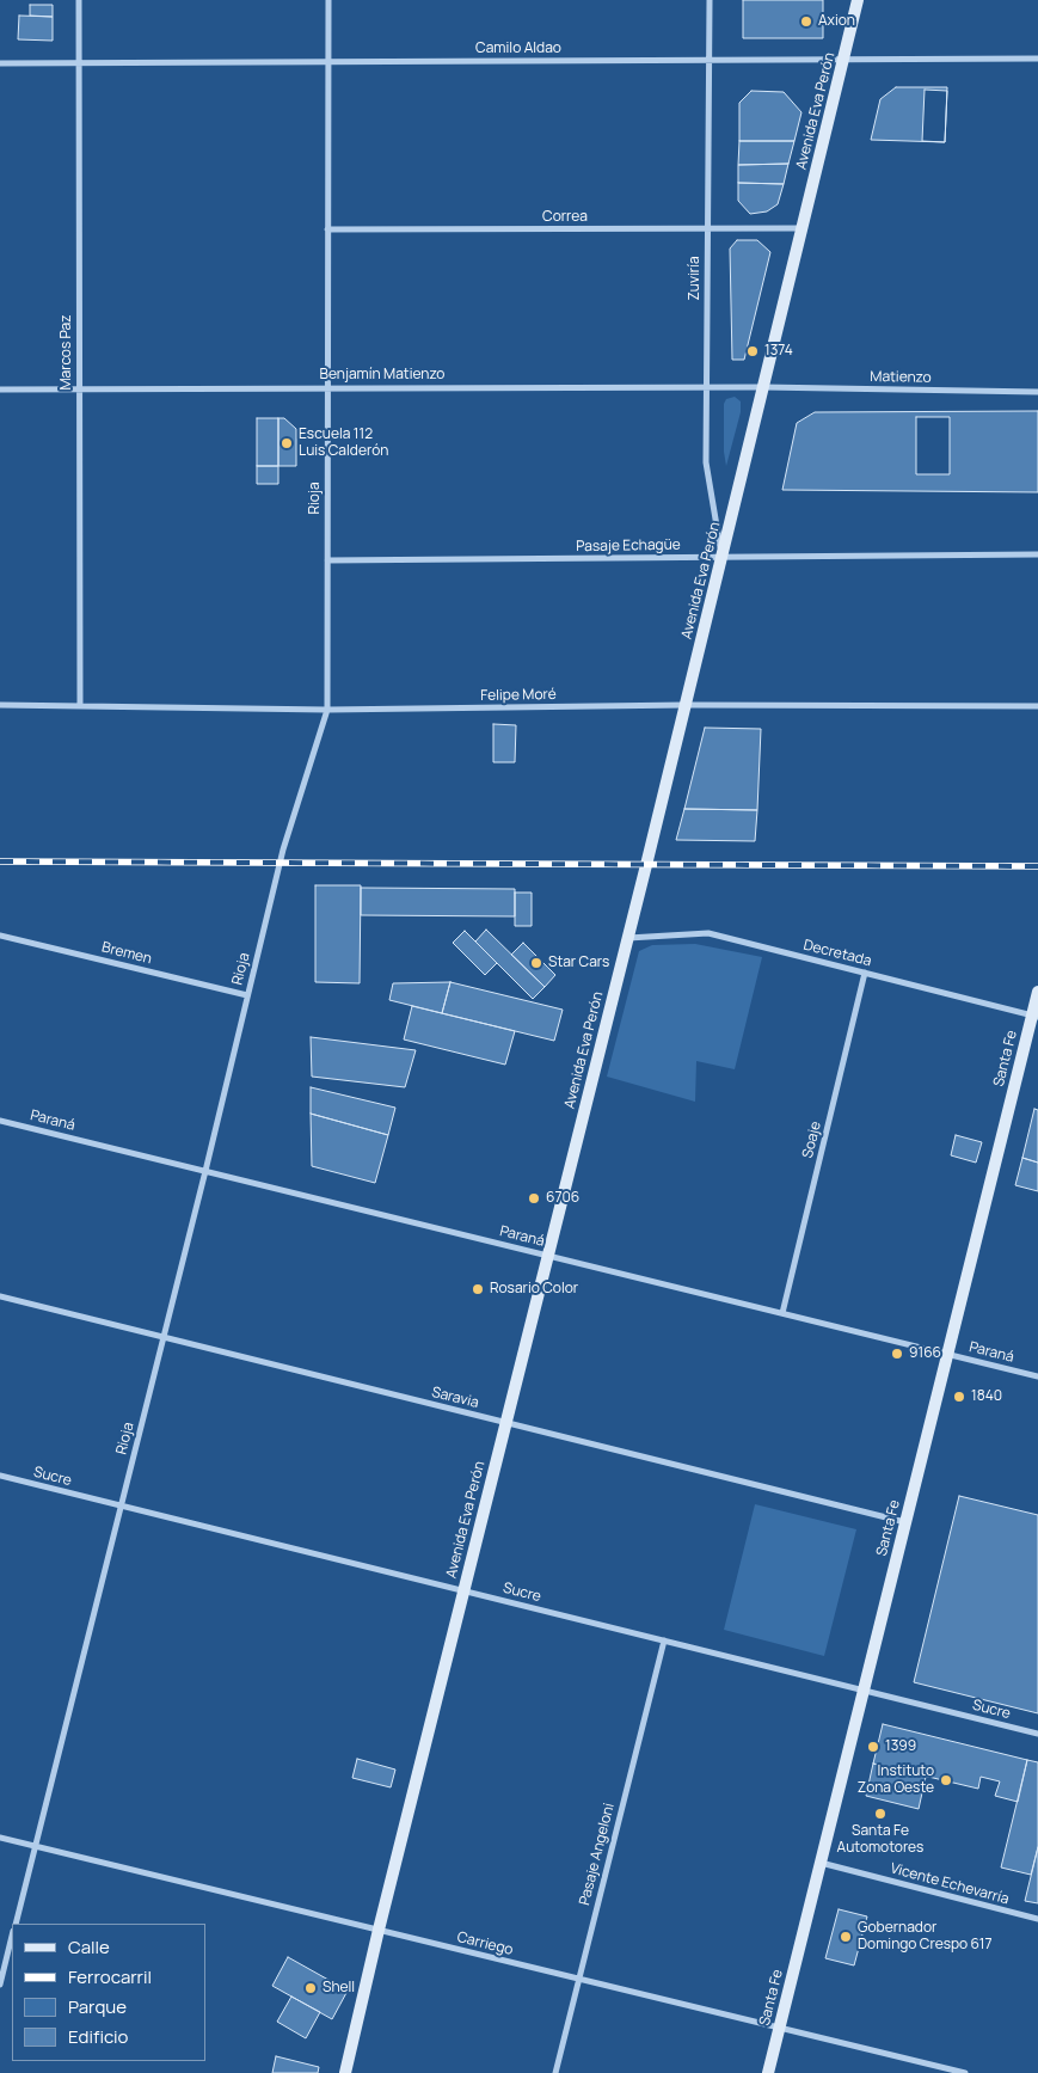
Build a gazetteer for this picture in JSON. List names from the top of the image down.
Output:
{
  "streets": {
    "main road": ["Avenida Eva Perón", "Santa Fe"],
    "street": [
      "Camilo Aldao",
      "Correa",
      "Zuviría",
      "Marcos Paz",
      "Benjamín Matienzo",
      "Matienzo",
      "Rioja",
      "Pasaje Echagüe",
      "Felipe Moré",
      "Bremen",
      "Decretada",
      "Paraná",
      "Soaje",
      "Saravia",
      "Sucre",
      "Pasaje Angeloni",
      "Vicente Echevarría",
      "Carriego"
    ]
  },
  "crossings": [
    ["Camilo Aldao", "Avenida Eva Perón"],
    ["Camilo Aldao", "Zuviría"],
    ["Camilo Aldao", "Marcos Paz"],
    ["Camilo Aldao", "Rioja"],
    ["Avenida Eva Perón", "Correa"],
    ["Avenida Eva Perón", "Zuviría"],
    ["Avenida Eva Perón", "Benjamín Matienzo"],
    ["Avenida Eva Perón", "Matienzo"],
    ["Avenida Eva Perón", "Pasaje Echagüe"],
    ["Avenida Eva Perón", "Felipe Moré"],
    ["Avenida Eva Perón", "Decretada"],
    ["Avenida Eva Perón", "Paraná"],
    ["Avenida Eva Perón", "Saravia"],
    ["Avenida Eva Perón", "Sucre"],
    ["Avenida Eva Perón", "Carriego"],
    ["Correa", "Zuviría"],
    ["Correa", "Rioja"],
    ["Zuviría", "Benjamín Matienzo"],
    ["Zuviría", "Pasaje Echagüe"],
    ["Marcos Paz", "Benjamín Matienzo"],
    ["Marcos Paz", "Felipe Moré"],
    ["Benjamín Matienzo", "Matienzo"],
    ["Benjamín Matienzo", "Rioja"],
    ["Rioja", "Pasaje Echagüe"],
    ["Rioja", "Felipe Moré"],
    ["Rioja", "Bremen"],
    ["Rioja", "Paraná"],
    ["Rioja", "Saravia"],
    ["Rioja", "Sucre"],
    ["Rioja", "Carriego"],
    ["Decretada", "Santa Fe"],
    ["Decretada", "Soaje"],
    ["Santa Fe", "Paraná"],
    ["Santa Fe", "Saravia"],
    ["Santa Fe", "Sucre"],
    ["Santa Fe", "Vicente Echevarría"],
    ["Santa Fe", "Carriego"],
    ["Paraná", "Soaje"],
    ["Sucre", "Pasaje Angeloni"],
    ["Pasaje Angeloni", "Carriego"]
  ],
  "places": [
    "Axion",
    "1374",
    "Escuela 112 Luis Calderón",
    "Star Cars",
    "6706",
    "Rosario Color",
    "9166",
    "1840",
    "1399",
    "Instituto Zona Oeste",
    "Santa Fe Automotores",
    "Gobernador Domingo Crespo 617",
    "Shell"
  ],
  "legend": [
    "Calle",
    "Ferrocarril",
    "Parque",
    "Edificio"
  ]
}
